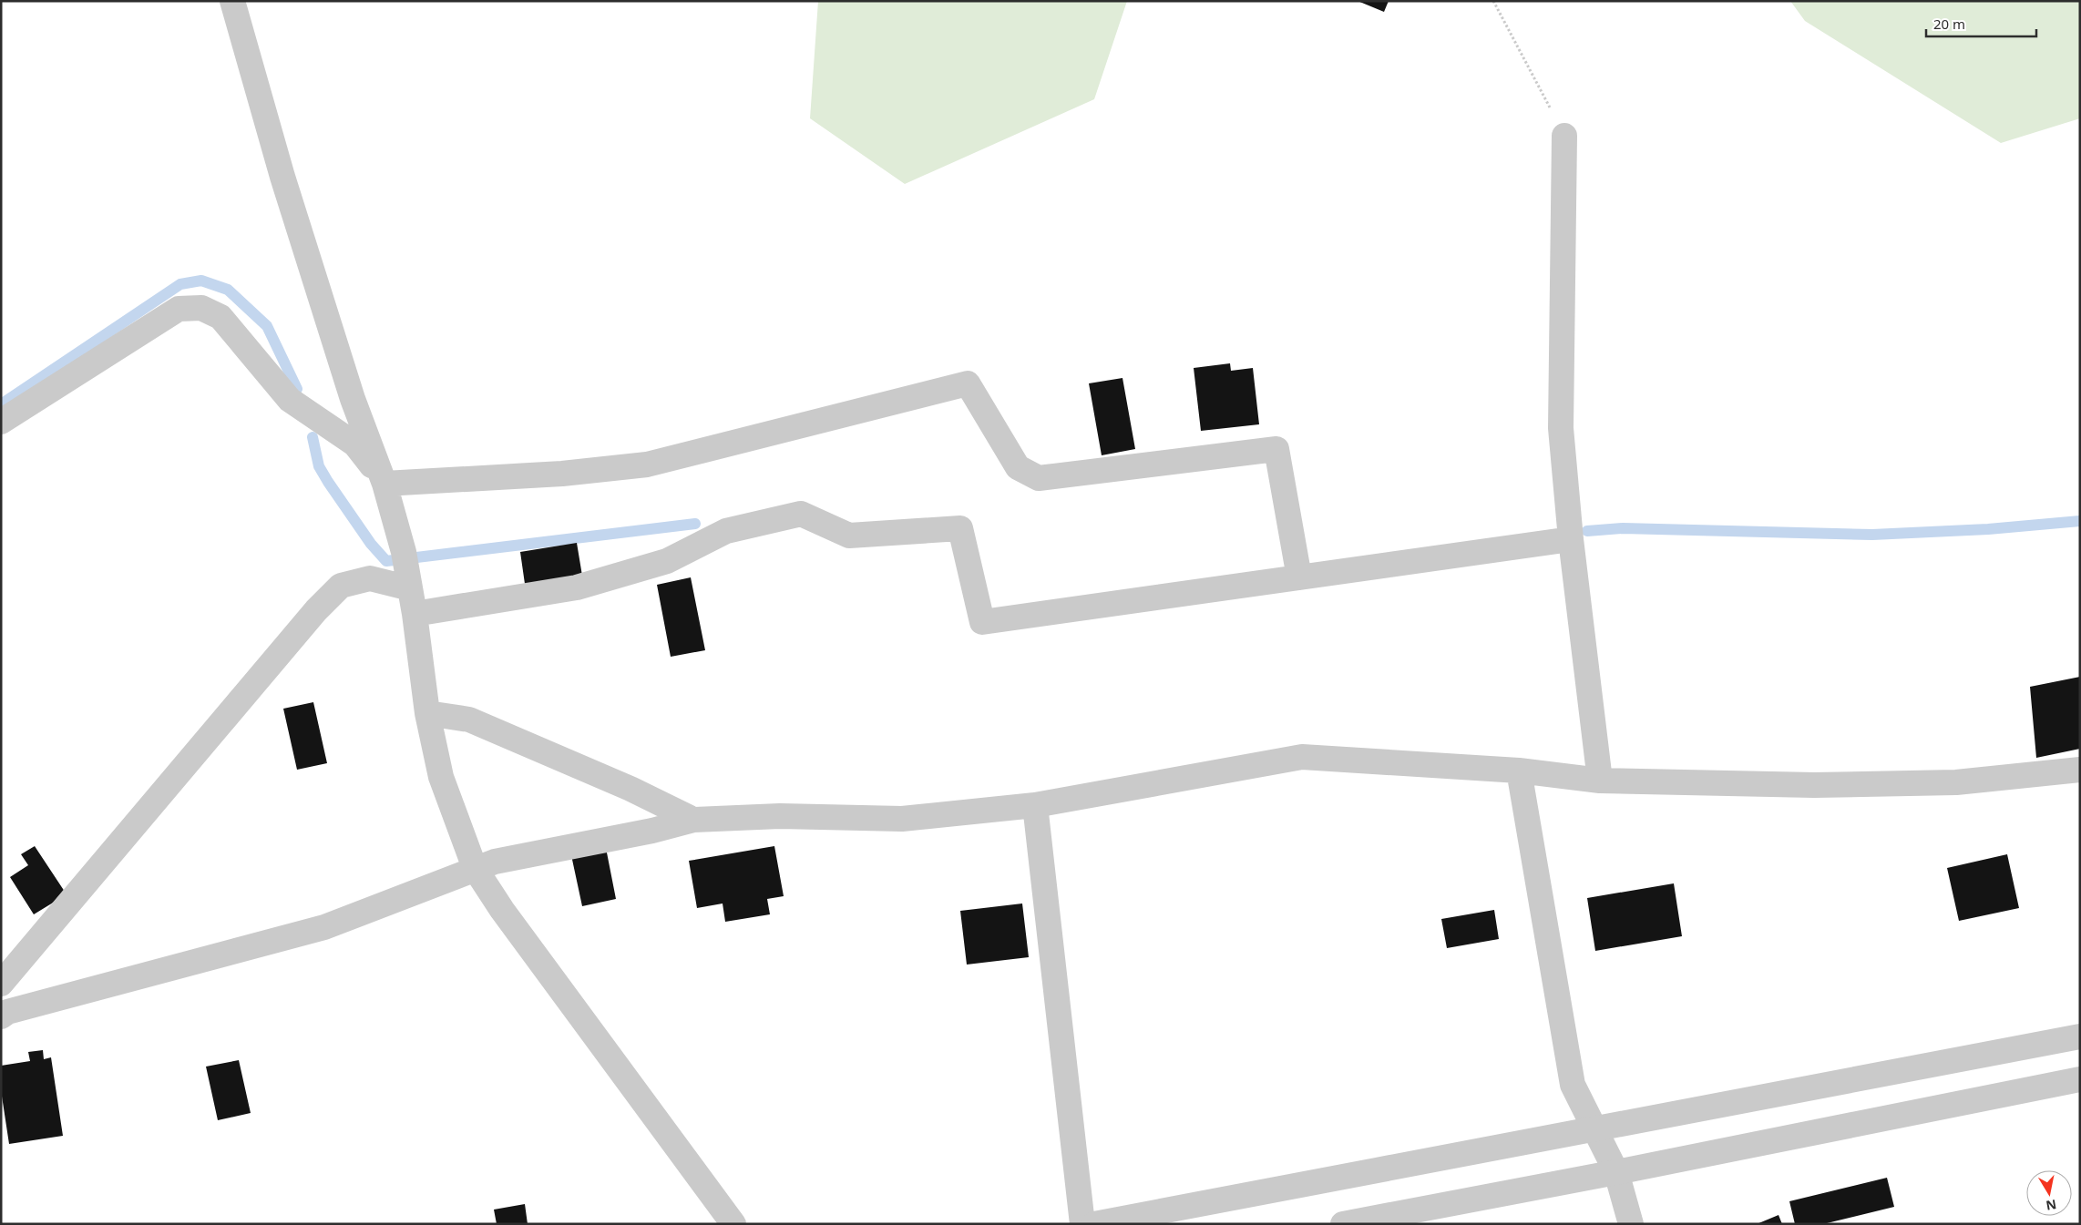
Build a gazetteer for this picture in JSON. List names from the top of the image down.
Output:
{
  "scale_bar": "20 m",
  "north": "bottom"
}
